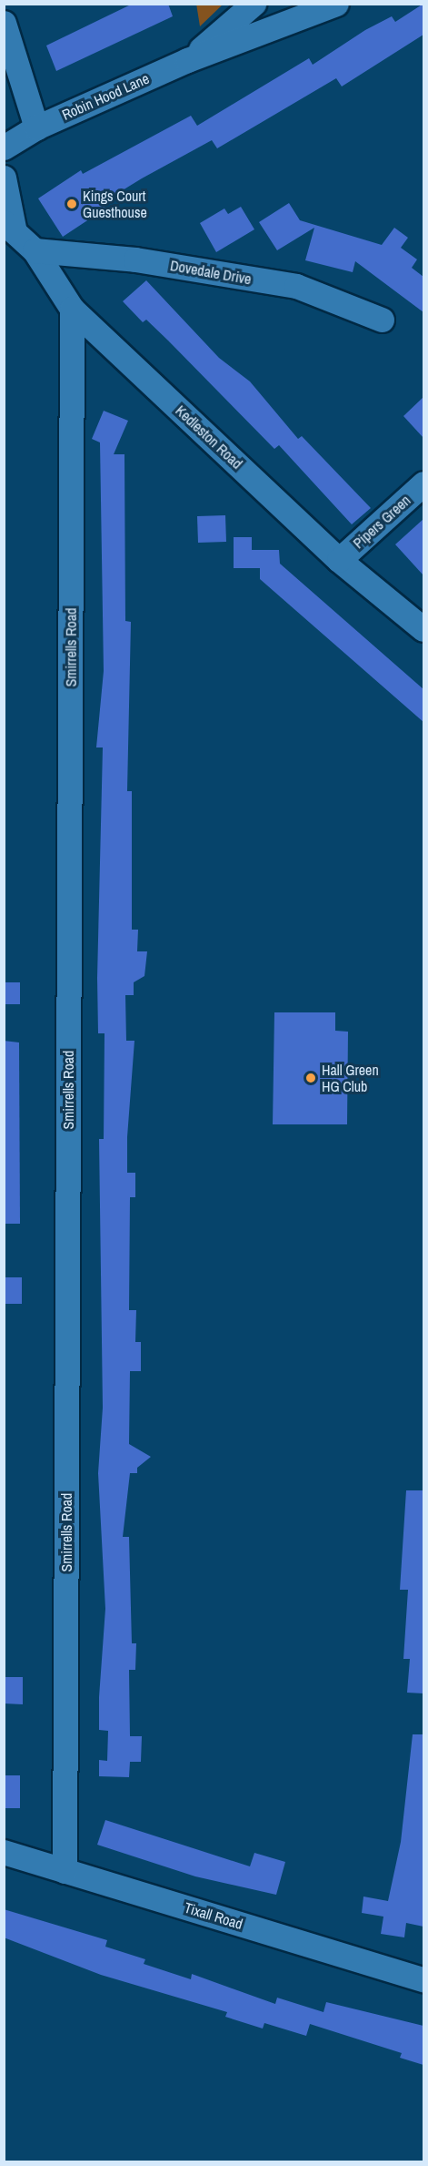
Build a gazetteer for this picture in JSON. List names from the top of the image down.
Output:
{
  "streets": {
    "street": [
      "Robin Hood Lane",
      "Dovedale Drive",
      "Kedleston Road",
      "Pipers Green",
      "Smirrells Road",
      "Tixall Road"
    ]
  },
  "crossings": [
    ["Dovedale Drive", "Kedleston Road"],
    ["Kedleston Road", "Pipers Green"],
    ["Kedleston Road", "Smirrells Road"],
    ["Smirrells Road", "Tixall Road"]
  ],
  "places": ["Kings Court Guesthouse", "Hall Green HG Club"]
}
